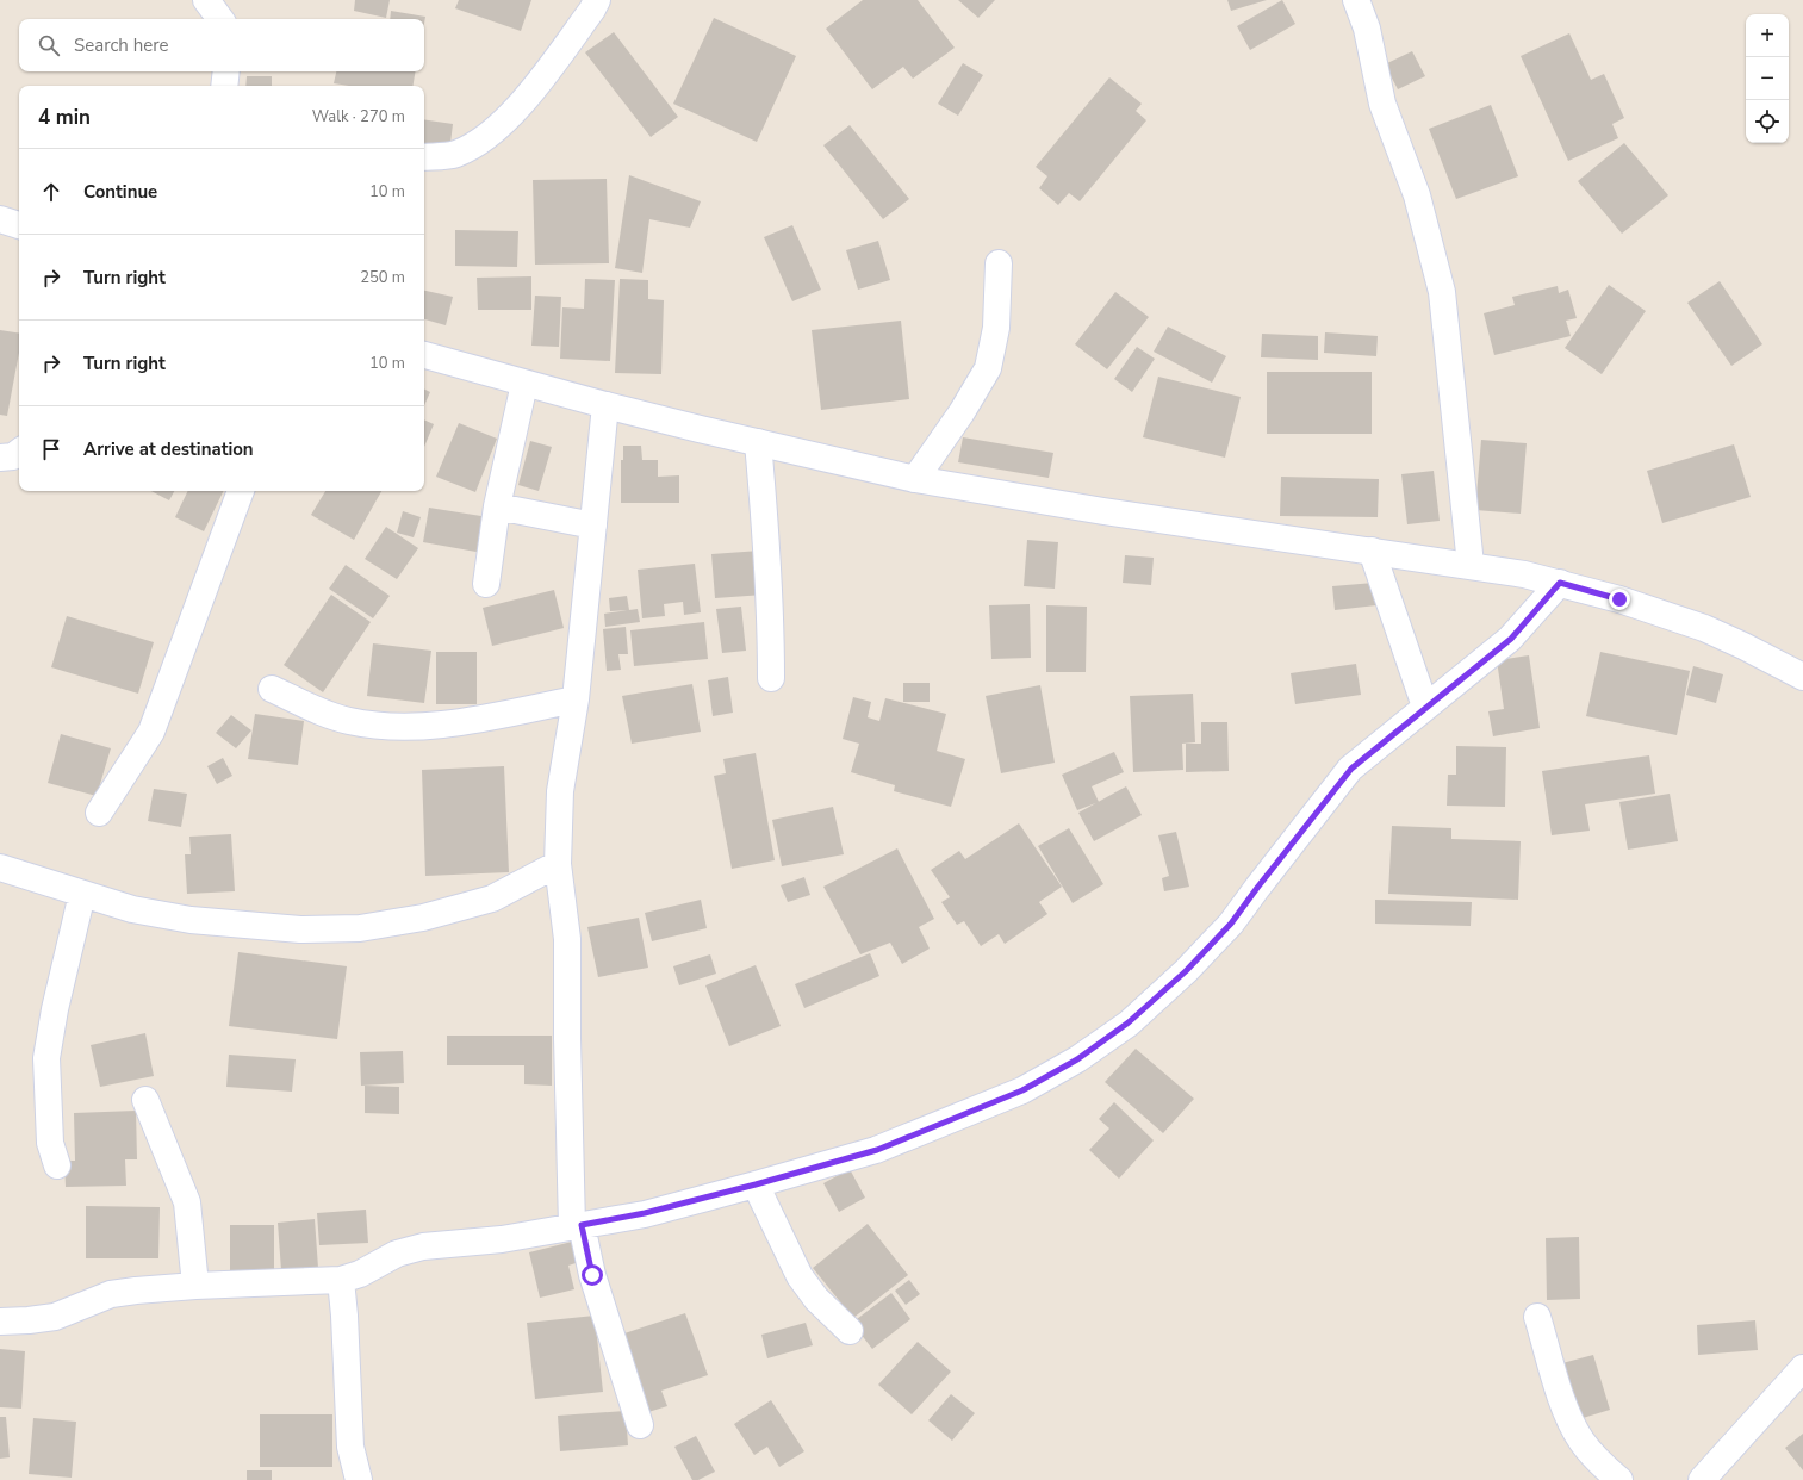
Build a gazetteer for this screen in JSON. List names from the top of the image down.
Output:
{
  "page": {
    "map_buttons": ["+", "−"],
    "search": "Search here",
    "heading": ["4 min", "Walk · 270 m"],
    "list": [
      ["Continue", "10 m"],
      ["Turn right", "250 m"],
      ["Turn right", "10 m"],
      "Arrive at destination"
    ]
  }
}
